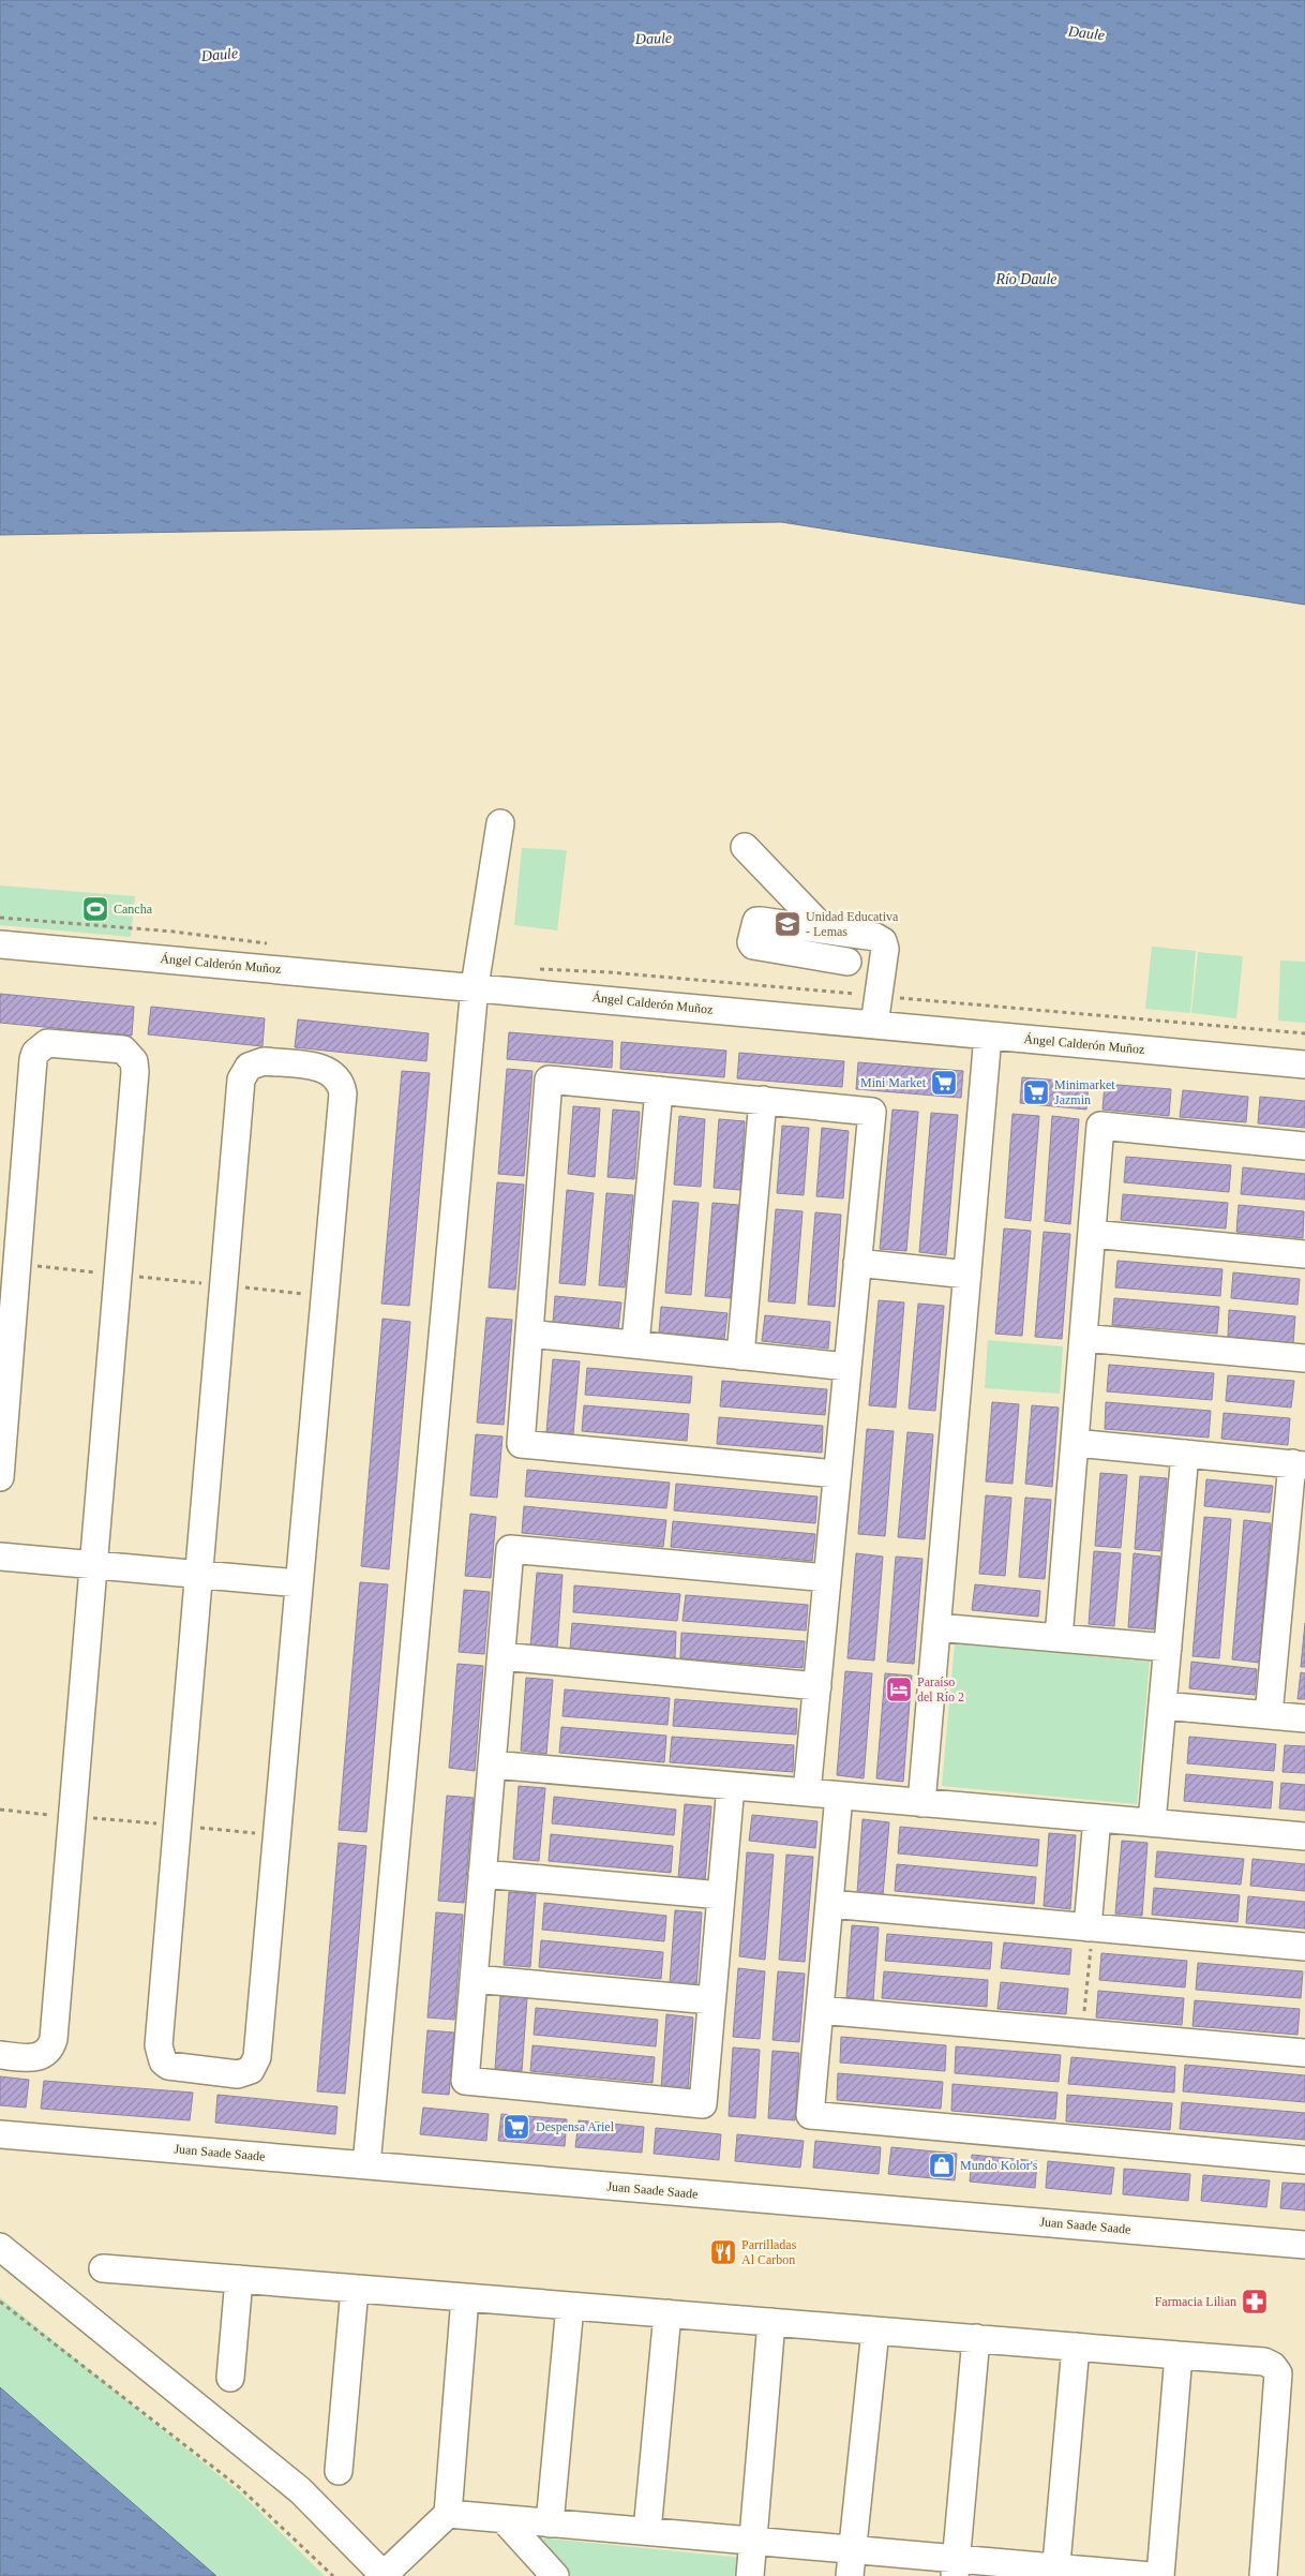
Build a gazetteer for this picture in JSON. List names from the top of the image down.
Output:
{
  "streets": {
    "street": ["Ángel Calderón Muñoz", "Juan Saade Saade"]
  },
  "water": ["Daule", "Río Daule"],
  "places": {
    "sports": ["Cancha"],
    "school or university": ["Unidad Educativa - Lemas"],
    "supermarket": ["Mini Market", "Minimarket Jazmin", "Despensa Ariel"],
    "hotel": ["Paraíso del Río 2"],
    "shop": ["Mundo Kolor's"],
    "restaurant": ["Parrilladas Al Carbon"],
    "pharmacy": ["Farmacia Lilian"]
  }
}
